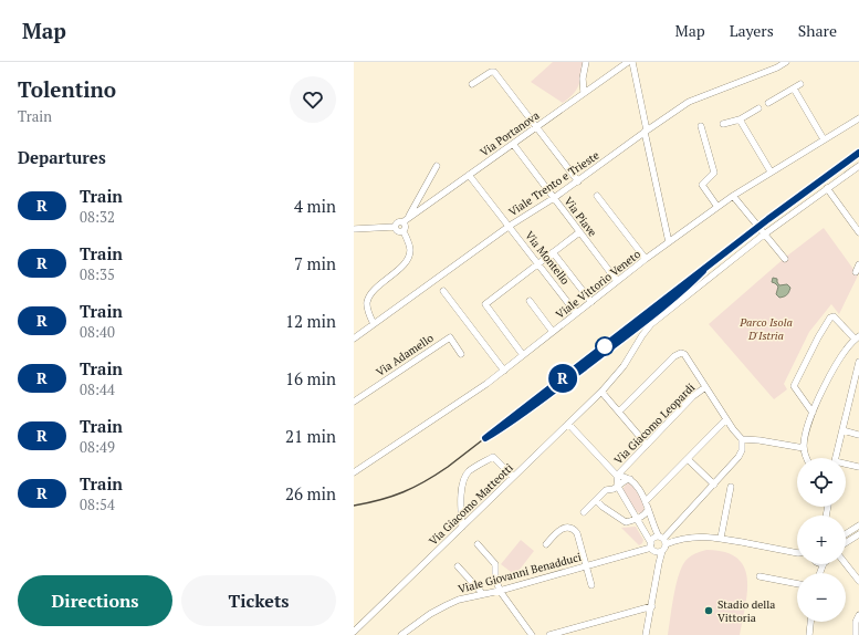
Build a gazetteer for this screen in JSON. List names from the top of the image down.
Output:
{
  "streets": {
    "street": [
      "Via Portanova",
      "Viale Trento e Trieste",
      "Via Piave",
      "Via Montello",
      "Viale Vittorio Veneto",
      "Via Adamello",
      "Via Giacomo Leopardi",
      "Via Giacomo Matteotti",
      "Viale Giovanni Benadduci"
    ]
  },
  "crossings": [
    ["Via Portanova", "Via Piave"],
    ["Via Portanova", "Via Montello"],
    ["Viale Trento e Trieste", "Via Piave"],
    ["Viale Trento e Trieste", "Via Montello"],
    ["Via Piave", "Viale Vittorio Veneto"],
    ["Via Montello", "Viale Vittorio Veneto"]
  ],
  "parks": ["Parco Isola D'Istria"],
  "places": ["Stadio della Vittoria"],
  "page": {
    "header": "Map",
    "nav": ["Map", "Layers", "Share"],
    "heading": [
      ["Tolentino", "Train"],
      "Departures"
    ],
    "on_map": "R",
    "list": [
      {
        "mark": "R",
        "name": "Train",
        "note": "08:32",
        "value": "4 min"
      },
      {
        "mark": "R",
        "name": "Train",
        "note": "08:35",
        "value": "7 min"
      },
      {
        "mark": "R",
        "name": "Train",
        "note": "08:40",
        "value": "12 min"
      },
      {
        "mark": "R",
        "name": "Train",
        "note": "08:44",
        "value": "16 min"
      },
      {
        "mark": "R",
        "name": "Train",
        "note": "08:49",
        "value": "21 min"
      },
      {
        "mark": "R",
        "name": "Train",
        "note": "08:54",
        "value": "26 min"
      }
    ],
    "map_buttons": ["+", "−"],
    "buttons": ["Directions", "Tickets"]
  }
}
